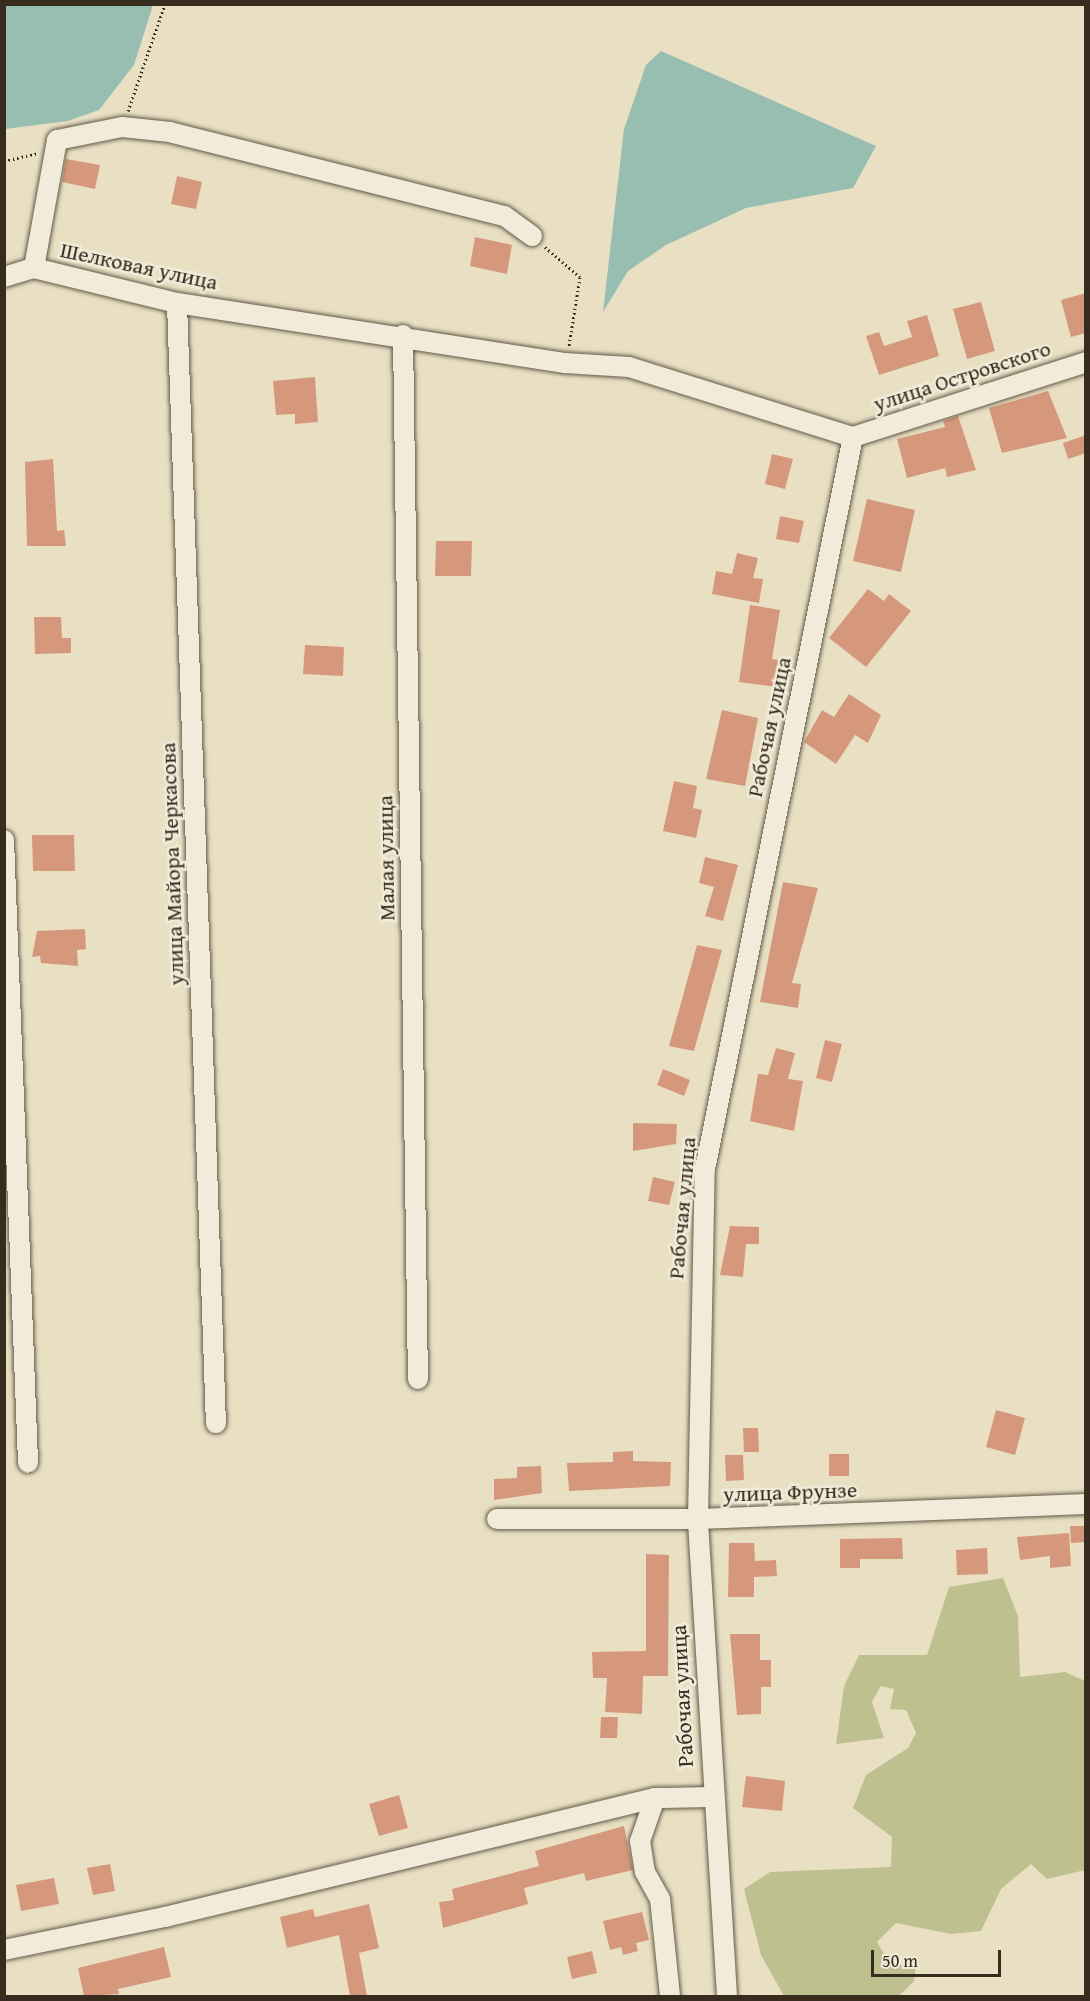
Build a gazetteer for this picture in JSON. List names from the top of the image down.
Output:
{
  "streets": {
    "street": [
      "Шелковая улица",
      "улица Островского",
      "Рабочая улица",
      "Малая улица",
      "улица Майора Черкасова",
      "улица Фрунзе"
    ]
  },
  "crossings": [
    ["Шелковая улица", "улица Островского"],
    ["Шелковая улица", "Рабочая улица"],
    ["Шелковая улица", "Малая улица"],
    ["Шелковая улица", "улица Майора Черкасова"],
    ["улица Островского", "Рабочая улица"],
    ["Рабочая улица", "улица Фрунзе"]
  ],
  "scale_bar": "50 m"
}
